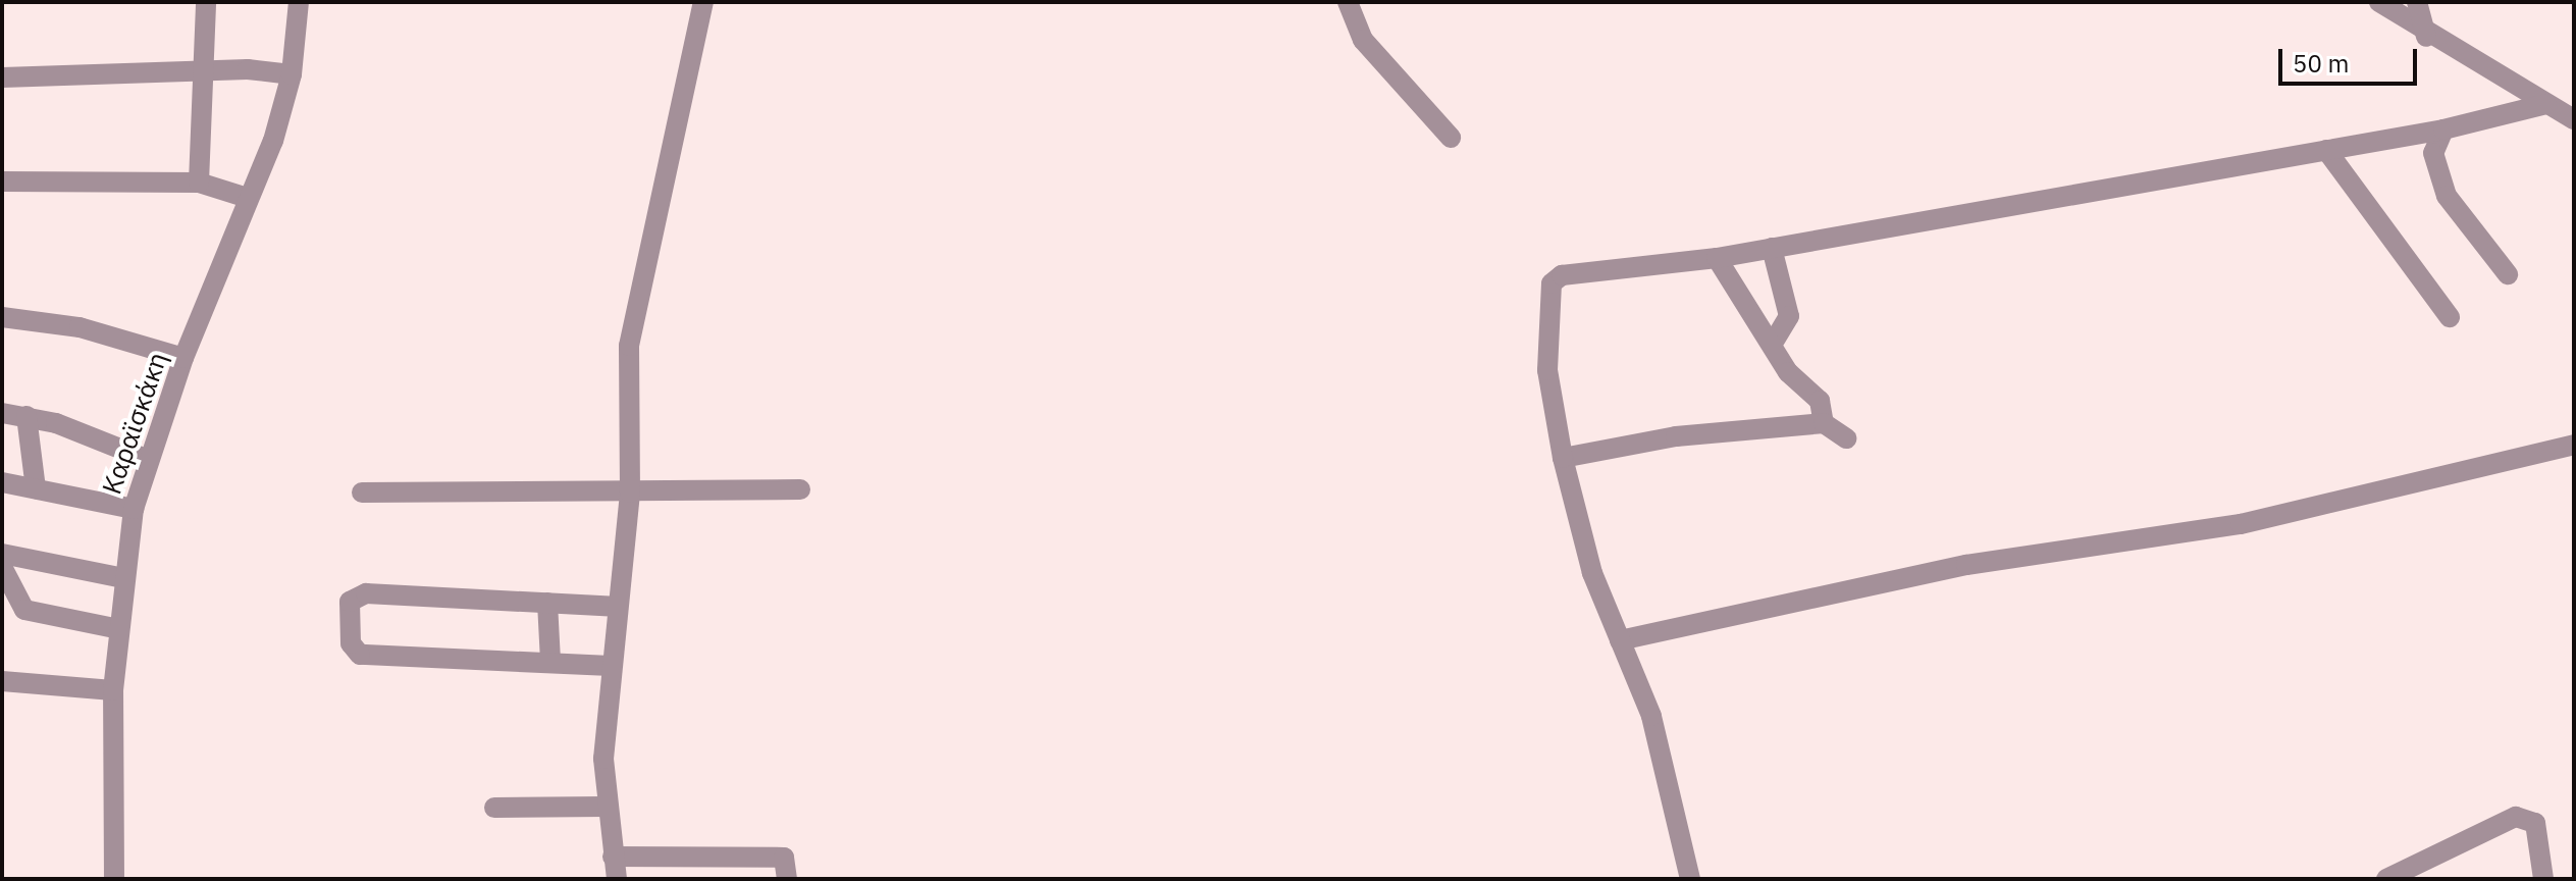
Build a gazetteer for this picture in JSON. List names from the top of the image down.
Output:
{
  "streets": {
    "street": ["Καραϊσκάκη"]
  },
  "scale_bar": "50 m"
}
